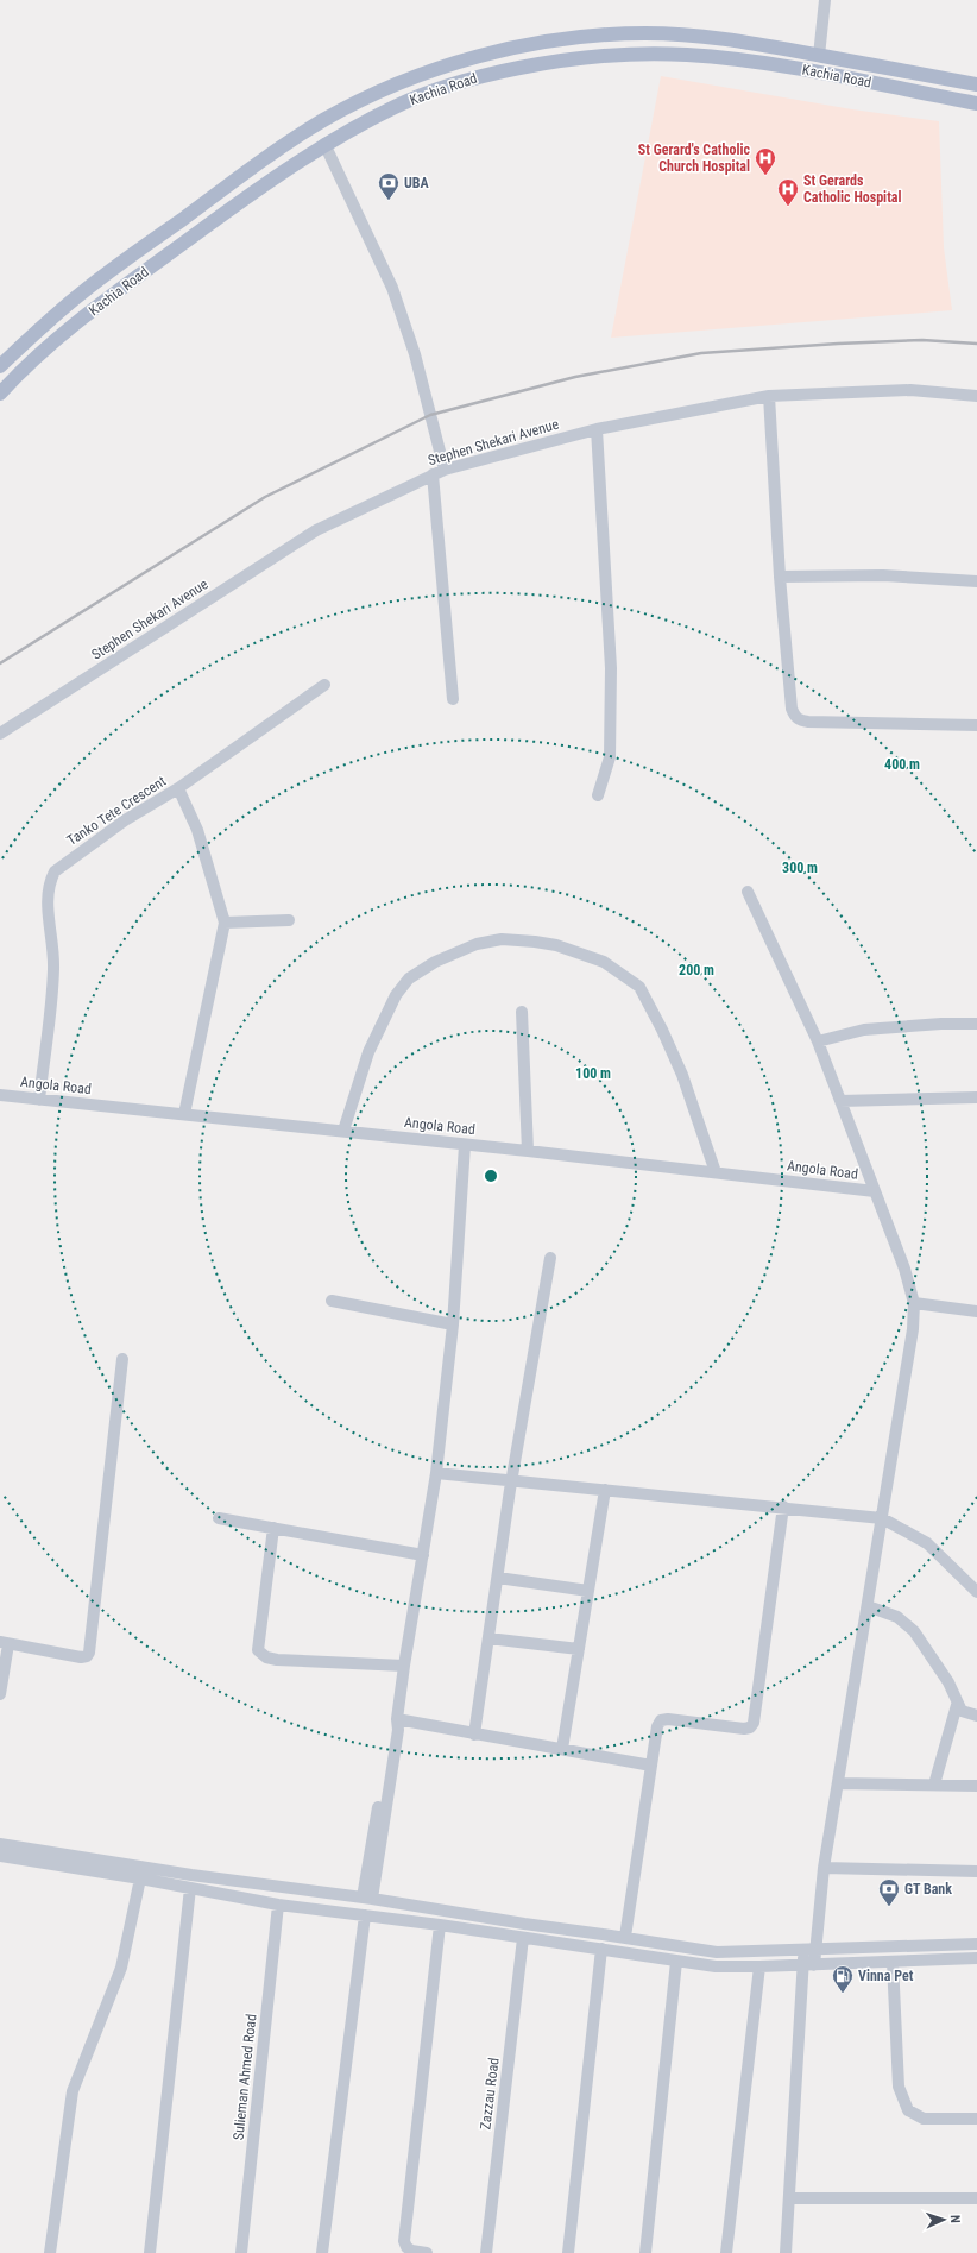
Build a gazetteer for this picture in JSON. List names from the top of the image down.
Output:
{
  "streets": {
    "main road": ["Kachia Road"],
    "street": [
      "Stephen Shekari Avenue",
      "Tanko Tete Crescent",
      "Angola Road",
      "Sulieman Ahmed Road",
      "Zazzau Road"
    ]
  },
  "crossings": [
    ["Tanko Tete Crescent", "Angola Road"]
  ],
  "places": {
    "hospital": ["St Gerard's Catholic Church Hospital", "St Gerards Catholic Hospital"],
    "bank": ["UBA", "GT Bank"],
    "fuel station": ["Vinna Pet"]
  },
  "north": "right",
  "rings": [
    "400 m",
    "300 m",
    "200 m",
    "100 m"
  ]
}
